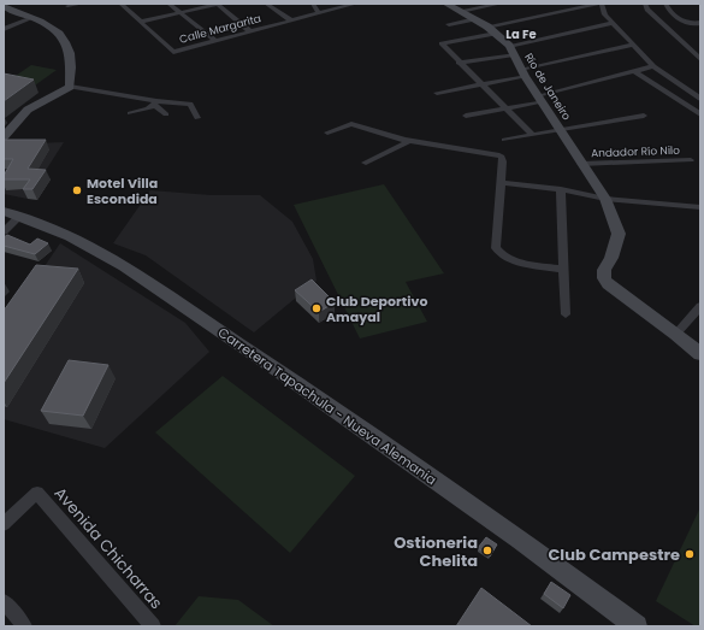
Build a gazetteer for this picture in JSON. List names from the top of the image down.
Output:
{
  "streets": {
    "street": [
      "Calle Margarita",
      "Río de Janeiro",
      "Andador Río Nilo",
      "Carretera Tapachula - Nueva Alemania",
      "Avenida Chicharras"
    ]
  },
  "crossings": [
    ["Río de Janeiro", "Andador Río Nilo"]
  ],
  "districts": ["La Fe"],
  "places": [
    "Motel Villa Escondida",
    "Club Deportivo Amayal",
    "Ostioneria Chelita",
    "Club Campestre"
  ]
}
